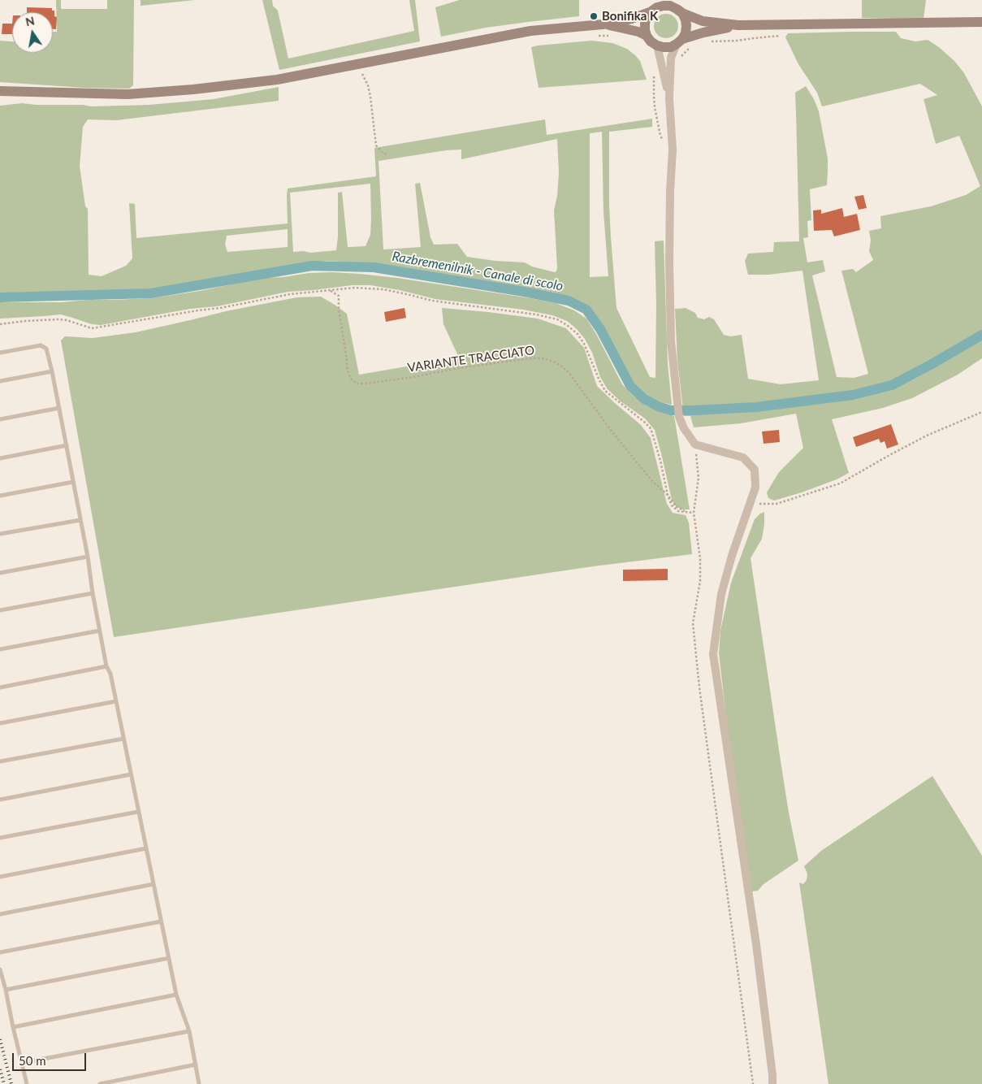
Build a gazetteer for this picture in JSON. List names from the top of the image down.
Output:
{
  "streets": {
    "path": ["VARIANTE TRACCIATO"]
  },
  "water": ["Razbremenilnik - Canale di scolo"],
  "places": ["Bonifika K"],
  "scale_bar": "50 m",
  "north": "top"
}
